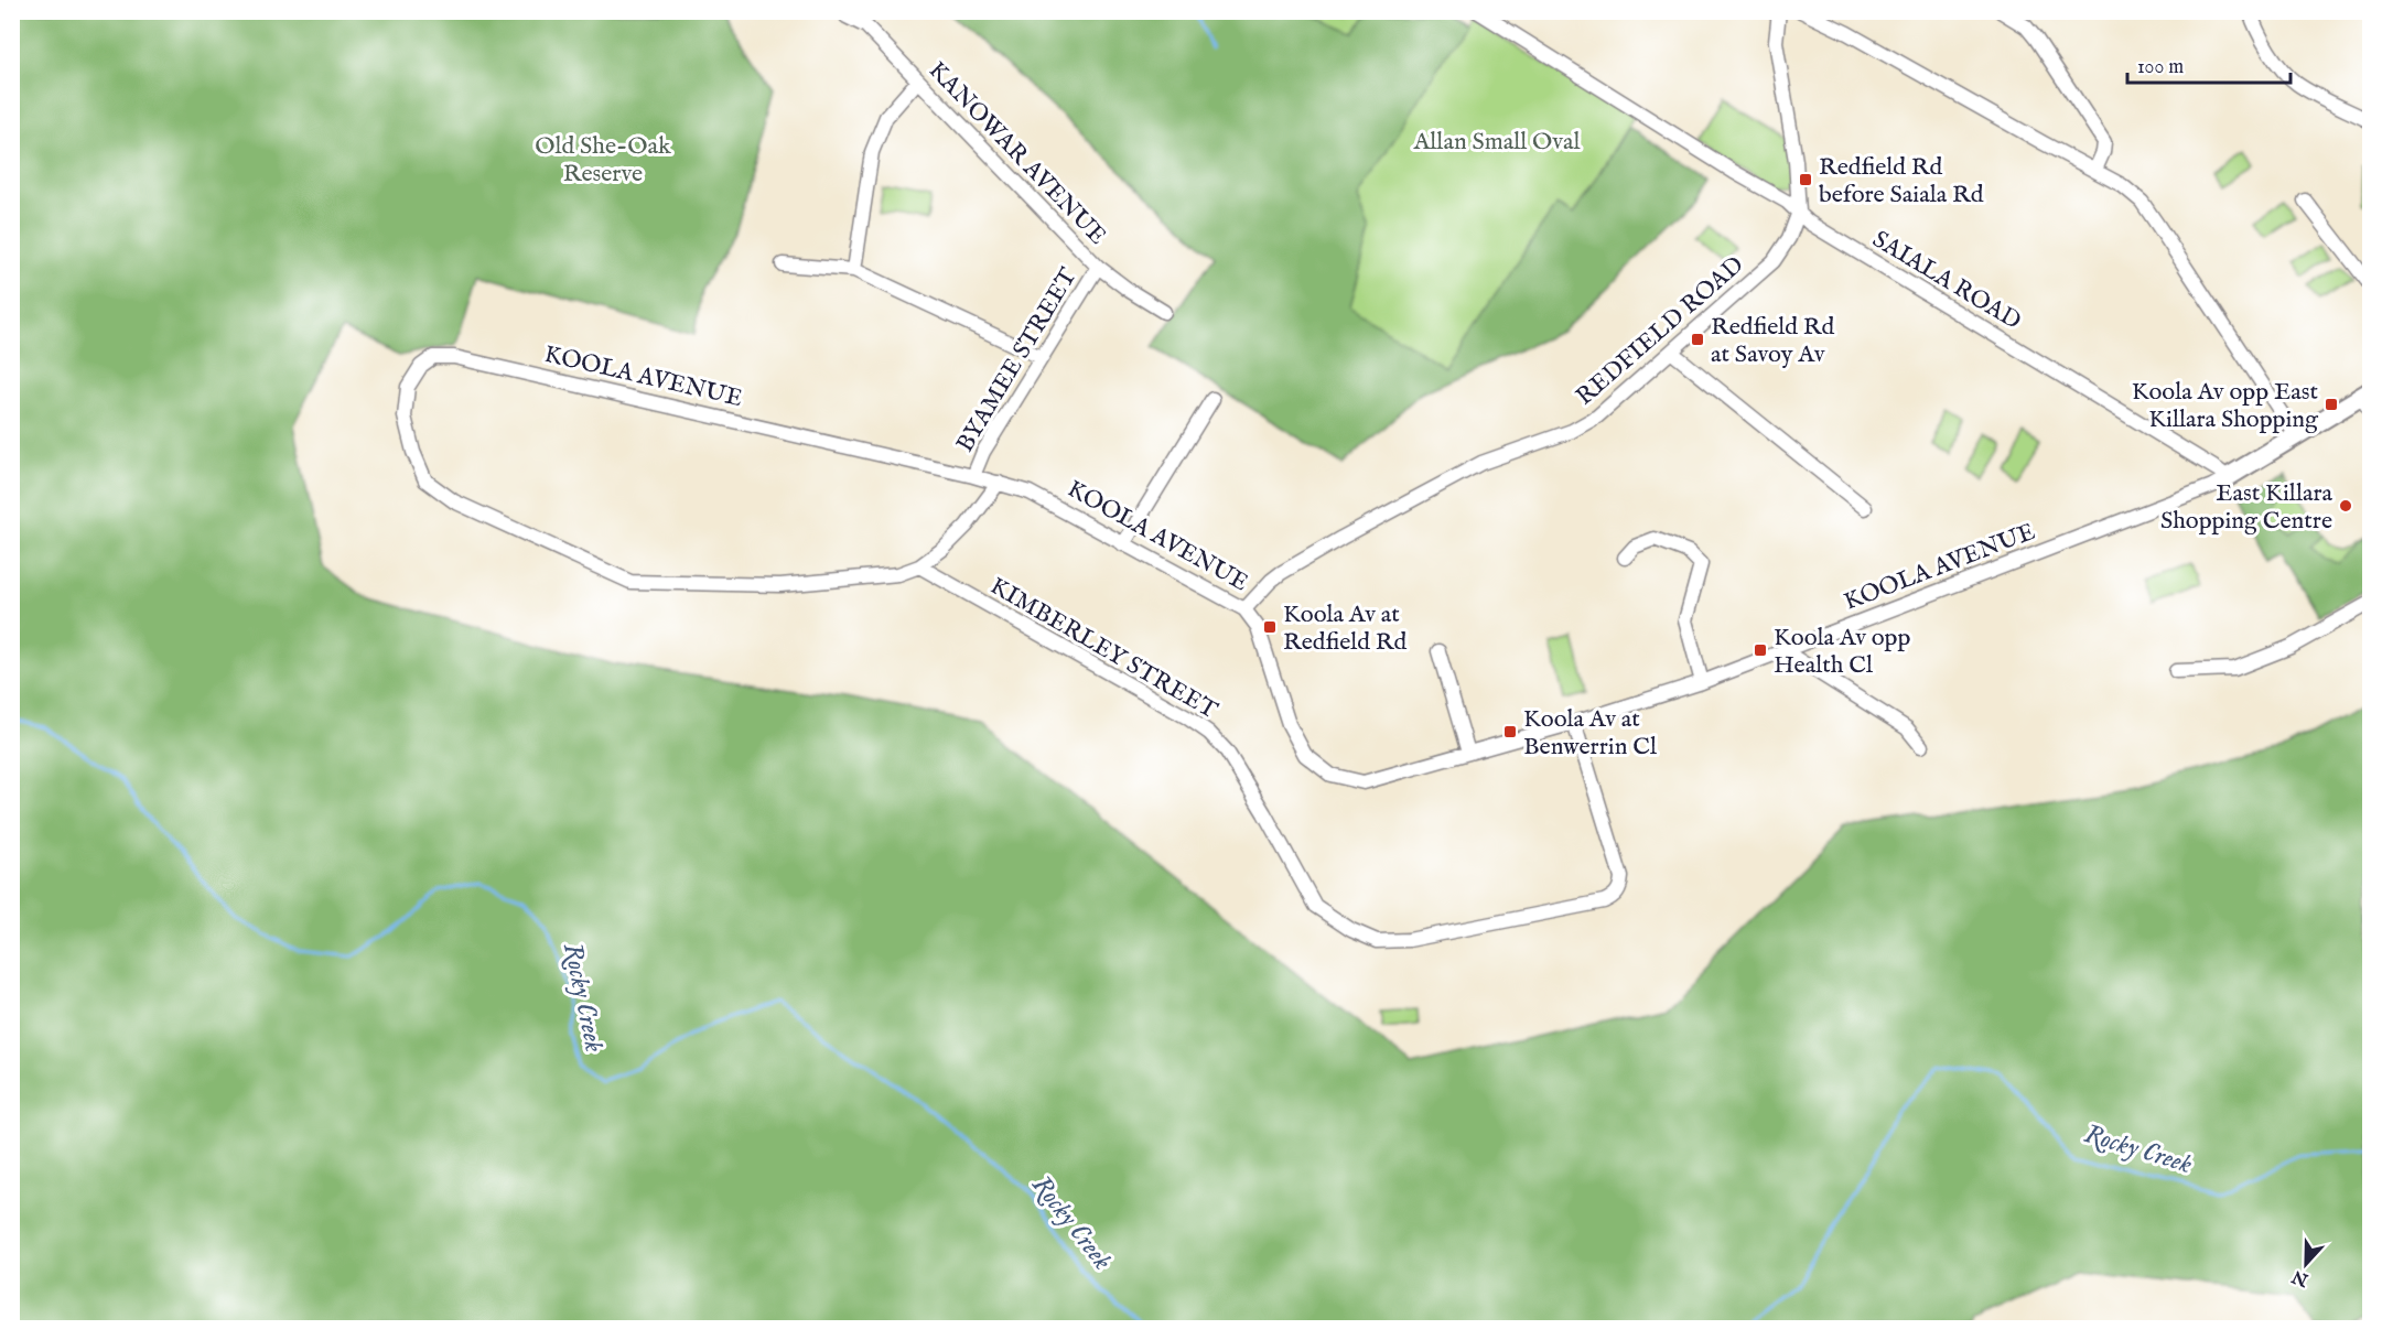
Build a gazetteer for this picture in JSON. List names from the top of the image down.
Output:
{
  "streets": {
    "street": [
      "KANOWAR AVENUE",
      "SAIALA ROAD",
      "REDFIELD ROAD",
      "BYAMEE STREET",
      "KOOLA AVENUE",
      "KIMBERLEY STREET"
    ]
  },
  "crossings": [
    ["KANOWAR AVENUE", "BYAMEE STREET"],
    ["SAIALA ROAD", "REDFIELD ROAD"],
    ["SAIALA ROAD", "KOOLA AVENUE"],
    ["REDFIELD ROAD", "KOOLA AVENUE"],
    ["BYAMEE STREET", "KOOLA AVENUE"],
    ["KOOLA AVENUE", "KIMBERLEY STREET"]
  ],
  "water": ["Rocky Creek"],
  "parks": ["Allan Small Oval", "Old She-Oak Reserve"],
  "places": {
    "transit": [
      "Redfield Rd before Saiala Rd",
      "Redfield Rd at Savoy Av",
      "Koola Av opp East Killara Shopping",
      "Koola Av at Redfield Rd",
      "Koola Av opp Health Cl",
      "Koola Av at Benwerrin Cl"
    ],
    "other": ["East Killara Shopping Centre"]
  },
  "scale_bar": "100 m",
  "north": "bottom"
}
